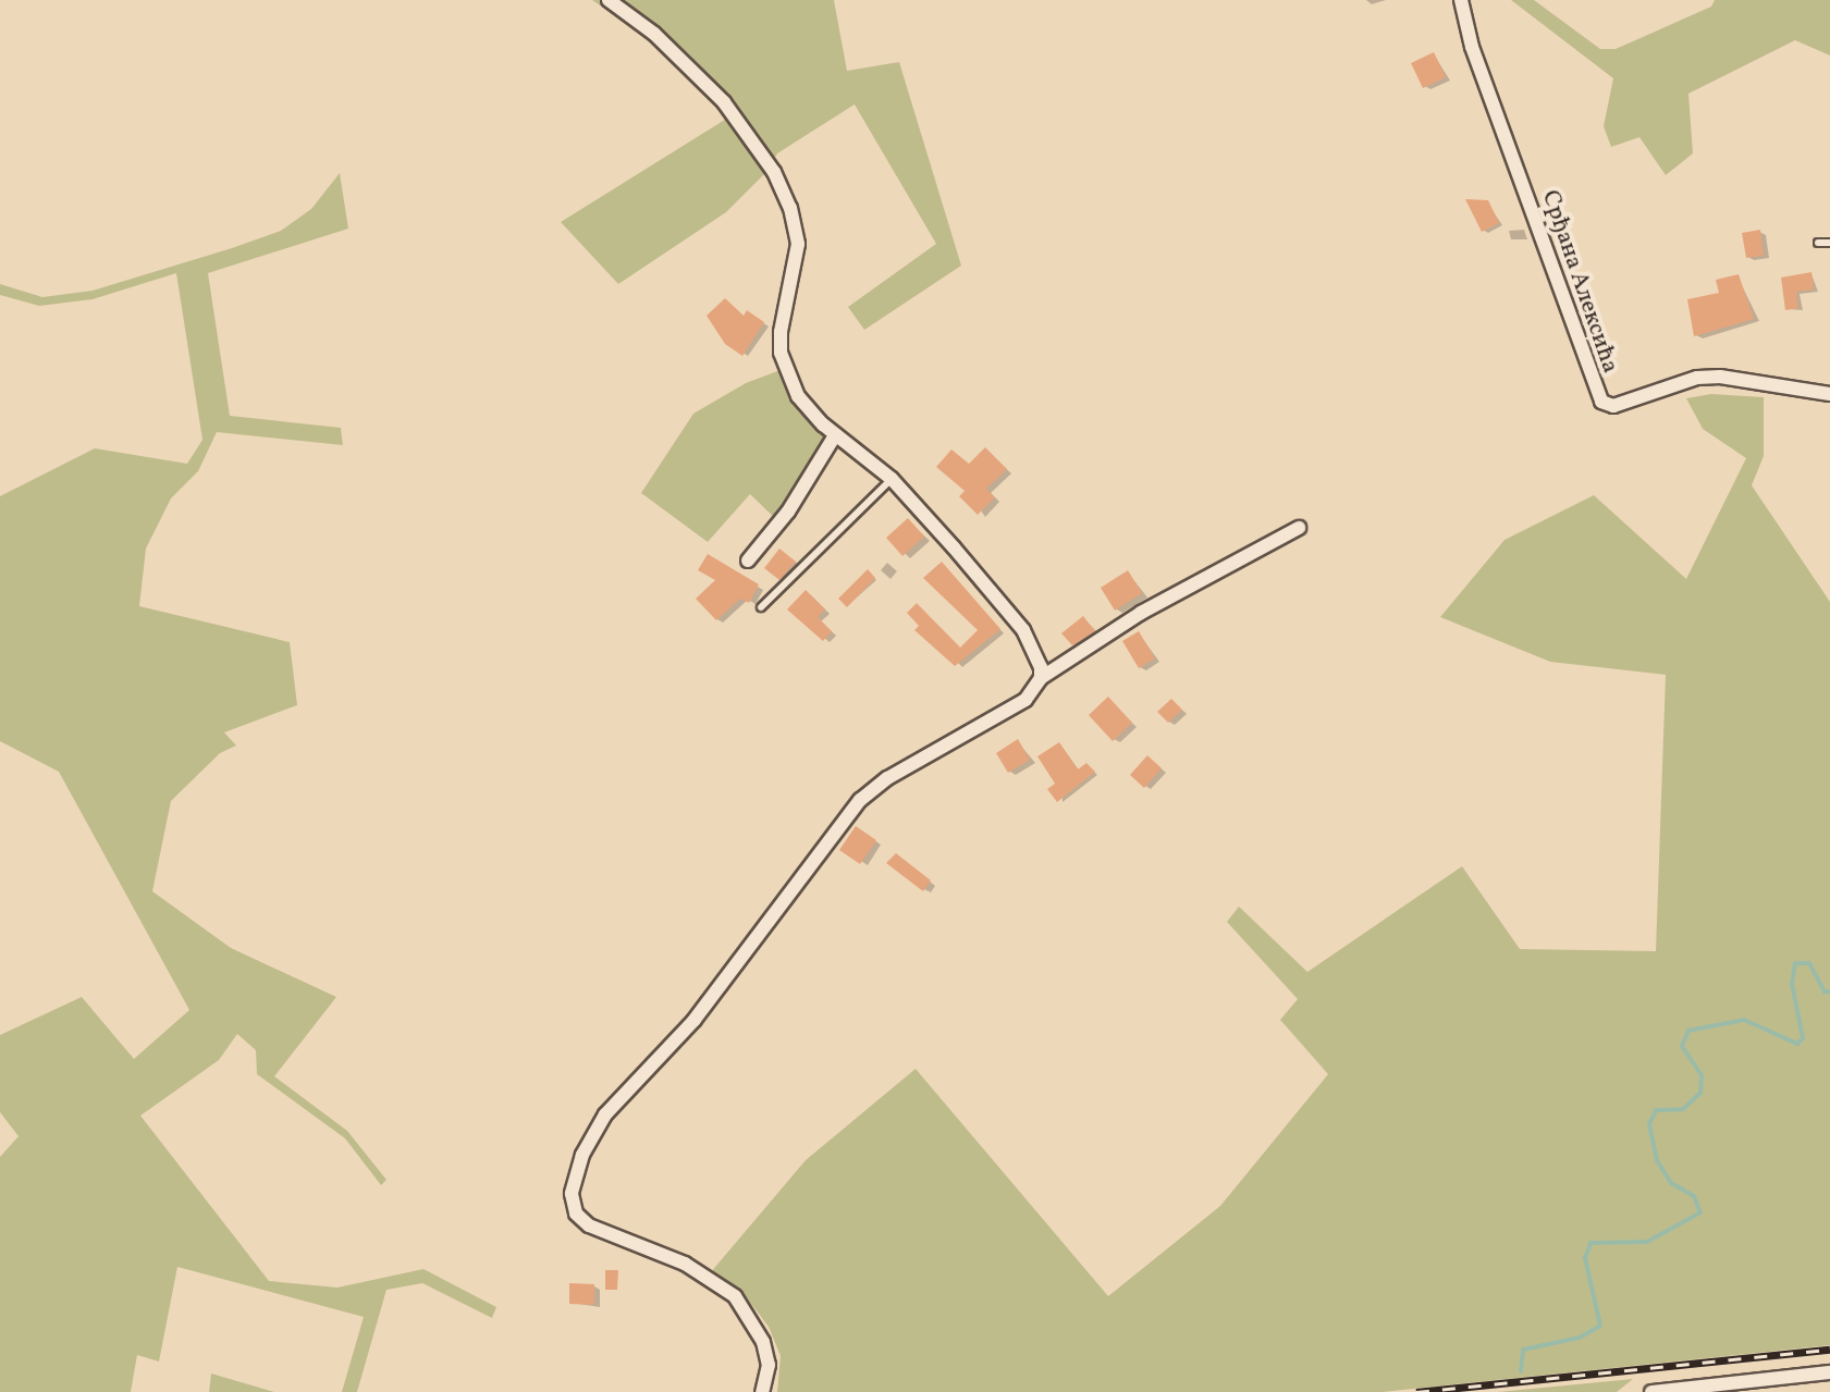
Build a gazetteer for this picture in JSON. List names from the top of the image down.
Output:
{
  "streets": {
    "street": ["Срђана Алексића"]
  }
}
